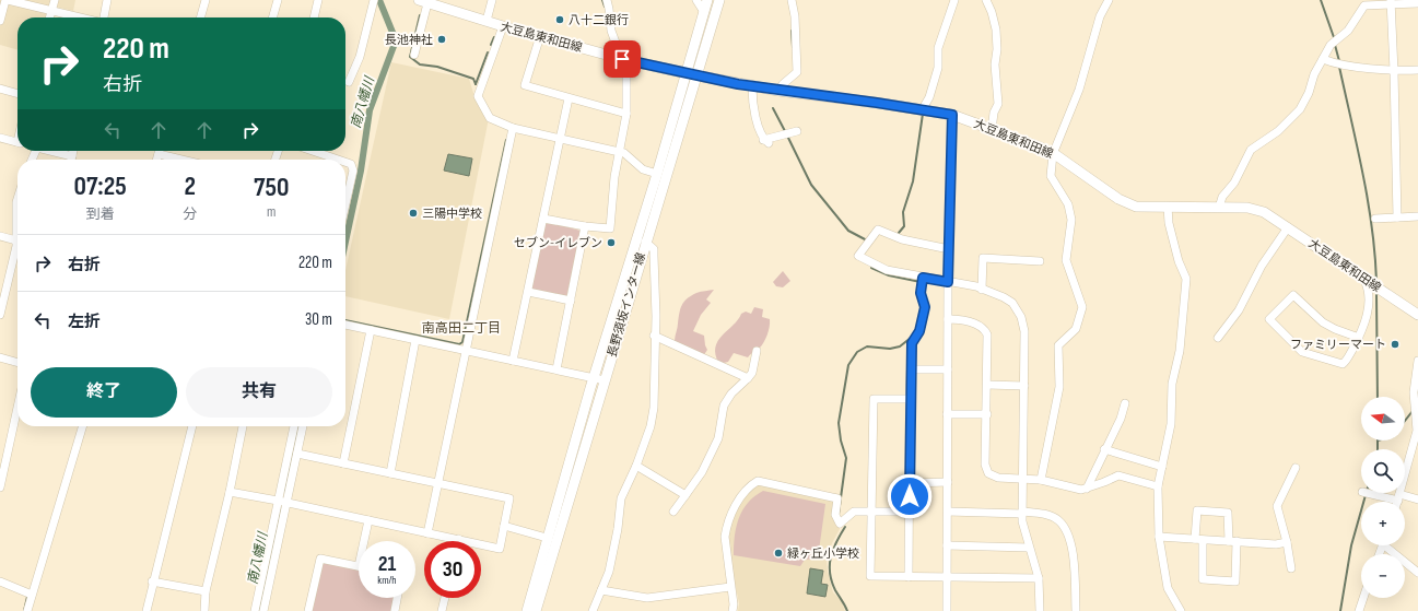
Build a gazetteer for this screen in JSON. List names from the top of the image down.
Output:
{
  "streets": {
    "main road": ["大豆島東和田線", "長野須坂インター線"]
  },
  "crossings": [
    ["大豆島東和田線", "長野須坂インター線"]
  ],
  "districts": ["南高田二丁目"],
  "water": ["南八幡川"],
  "places": [
    "八十二銀行",
    "長池神社",
    "三陽中学校",
    "セブン-イレブン",
    "ファミリーマート",
    "緑ヶ丘小学校"
  ],
  "north": "left",
  "page": {
    "turn": ["220 m", "右折"],
    "eta": [
      "07:25",
      "到着",
      "2",
      "分",
      "750",
      "m"
    ],
    "list": [
      {
        "name": "右折",
        "value": "220 m"
      },
      {
        "name": "左折",
        "value": "30 m"
      }
    ],
    "buttons": ["終了", "共有"],
    "map_buttons": ["+", "−"],
    "speed": "21 km/h",
    "limit": "30"
  }
}
